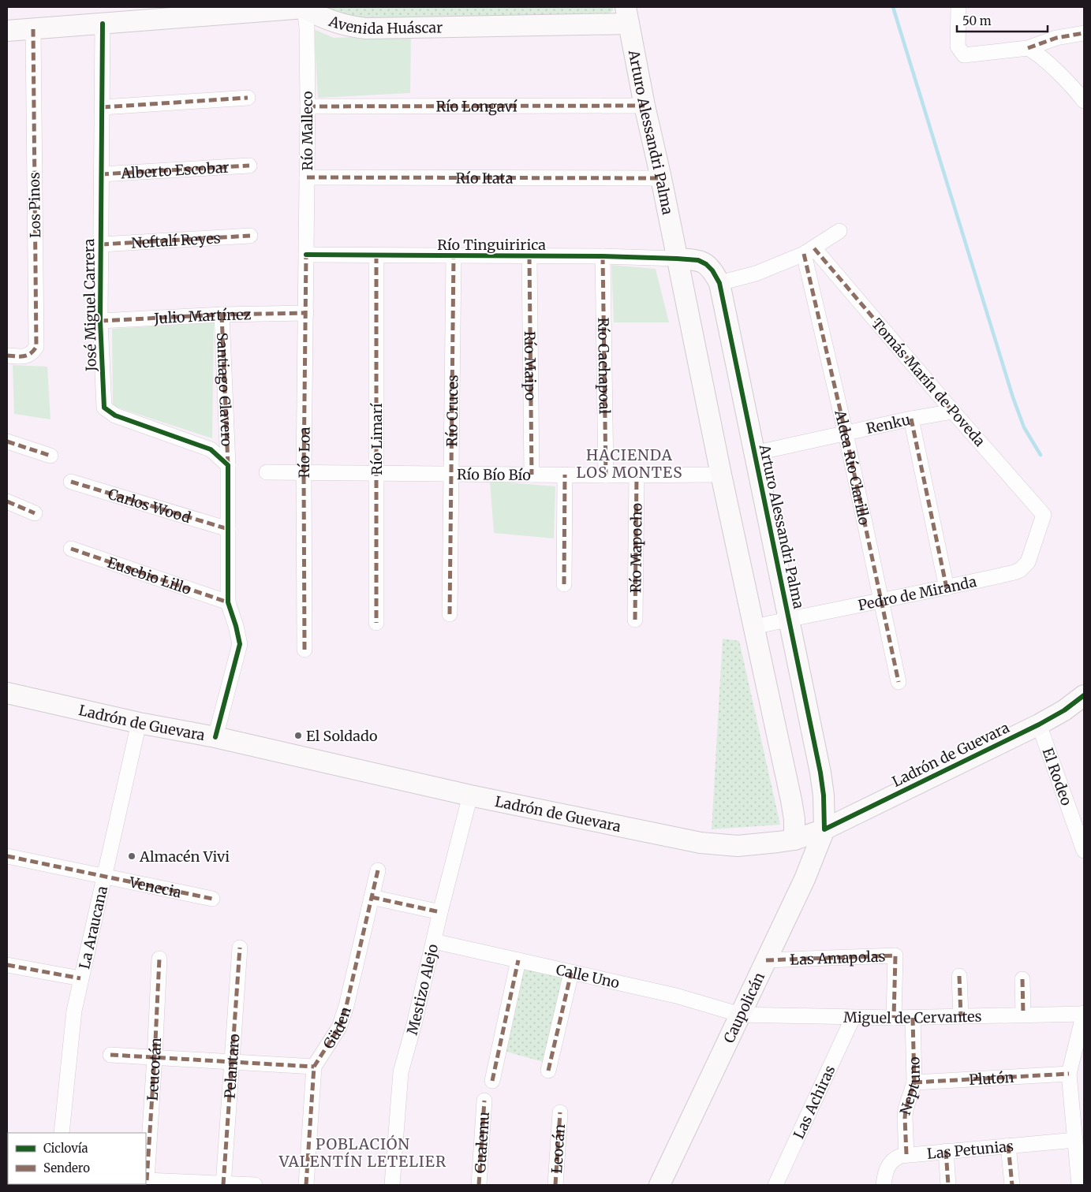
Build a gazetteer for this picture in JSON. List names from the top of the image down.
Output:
{
  "streets": {
    "street": [
      "Avenida Huáscar",
      "Río Longaví",
      "Río Malleco",
      "Arturo Alessandri Palma",
      "Alberto Escobar",
      "Río Itata",
      "Los Pinos",
      "Neftalí Reyes",
      "Río Tinguiririca",
      "José Miguel Carrera",
      "Julio Martínez",
      "Río Maipo",
      "Río Cachapoal",
      "Tomás Marín de Poveda",
      "Santiago Clavero",
      "Río Cruces",
      "Renku",
      "Río Limarí",
      "Río Loa",
      "Aldea Río Clarillo",
      "Río Bío Bío",
      "Carlos Wood",
      "Río Mapocho",
      "Eusebio Lillo",
      "Pedro de Miranda",
      "Ladrón de Guevara",
      "El Rodeo",
      "Venecia",
      "La Araucana",
      "Las Amapolas",
      "Calle Uno",
      "Mestizo Alejo",
      "Caupolicán",
      "Miguel de Cervantes",
      "Güden",
      "Pelantaro",
      "Leucotán",
      "Plutón",
      "Neptuno",
      "Las Achiras",
      "Gualemu",
      "Leocán",
      "Las Petunias"
    ]
  },
  "crossings": [
    ["Avenida Huáscar", "Río Malleco"],
    ["Avenida Huáscar", "Arturo Alessandri Palma"],
    ["Río Longaví", "Río Malleco"],
    ["Río Longaví", "Arturo Alessandri Palma"],
    ["Río Malleco", "Río Itata"],
    ["Río Malleco", "Río Tinguiririca"],
    ["Río Malleco", "Río Loa"],
    ["Arturo Alessandri Palma", "Río Itata"],
    ["Arturo Alessandri Palma", "Río Tinguiririca"],
    ["Arturo Alessandri Palma", "Renku"],
    ["Arturo Alessandri Palma", "Río Bío Bío"],
    ["Arturo Alessandri Palma", "Pedro de Miranda"],
    ["Arturo Alessandri Palma", "Ladrón de Guevara"],
    ["Arturo Alessandri Palma", "Caupolicán"],
    ["Alberto Escobar", "José Miguel Carrera"],
    ["Neftalí Reyes", "José Miguel Carrera"],
    ["Río Tinguiririca", "Río Maipo"],
    ["Río Tinguiririca", "Río Cachapoal"],
    ["Río Tinguiririca", "Río Cruces"],
    ["Río Tinguiririca", "Río Limarí"],
    ["Río Tinguiririca", "Río Loa"],
    ["José Miguel Carrera", "Julio Martínez"],
    ["José Miguel Carrera", "Santiago Clavero"],
    ["Julio Martínez", "Santiago Clavero"],
    ["Julio Martínez", "Río Loa"],
    ["Río Maipo", "Río Bío Bío"],
    ["Río Cachapoal", "Río Bío Bío"],
    ["Tomás Marín de Poveda", "Renku"],
    ["Tomás Marín de Poveda", "Aldea Río Clarillo"],
    ["Tomás Marín de Poveda", "Pedro de Miranda"],
    ["Río Cruces", "Río Bío Bío"],
    ["Renku", "Aldea Río Clarillo"],
    ["Río Limarí", "Río Bío Bío"],
    ["Río Loa", "Río Bío Bío"],
    ["Aldea Río Clarillo", "Pedro de Miranda"],
    ["Río Bío Bío", "Río Mapocho"],
    ["Ladrón de Guevara", "El Rodeo"],
    ["Ladrón de Guevara", "La Araucana"],
    ["Ladrón de Guevara", "Mestizo Alejo"],
    ["Ladrón de Guevara", "Caupolicán"],
    ["Venecia", "La Araucana"],
    ["Las Amapolas", "Caupolicán"],
    ["Las Amapolas", "Miguel de Cervantes"],
    ["Calle Uno", "Mestizo Alejo"],
    ["Calle Uno", "Caupolicán"],
    ["Calle Uno", "Miguel de Cervantes"],
    ["Caupolicán", "Miguel de Cervantes"],
    ["Miguel de Cervantes", "Neptuno"],
    ["Miguel de Cervantes", "Las Achiras"],
    ["Plutón", "Neptuno"],
    ["Neptuno", "Las Petunias"]
  ],
  "districts": ["HACIENDA LOS MONTES", "POBLACIÓN VALENTÍN LETELIER"],
  "places": ["El Soldado", "Almacén Vivi"],
  "legend": ["Ciclovía", "Sendero"],
  "scale_bar": "50 m"
}
